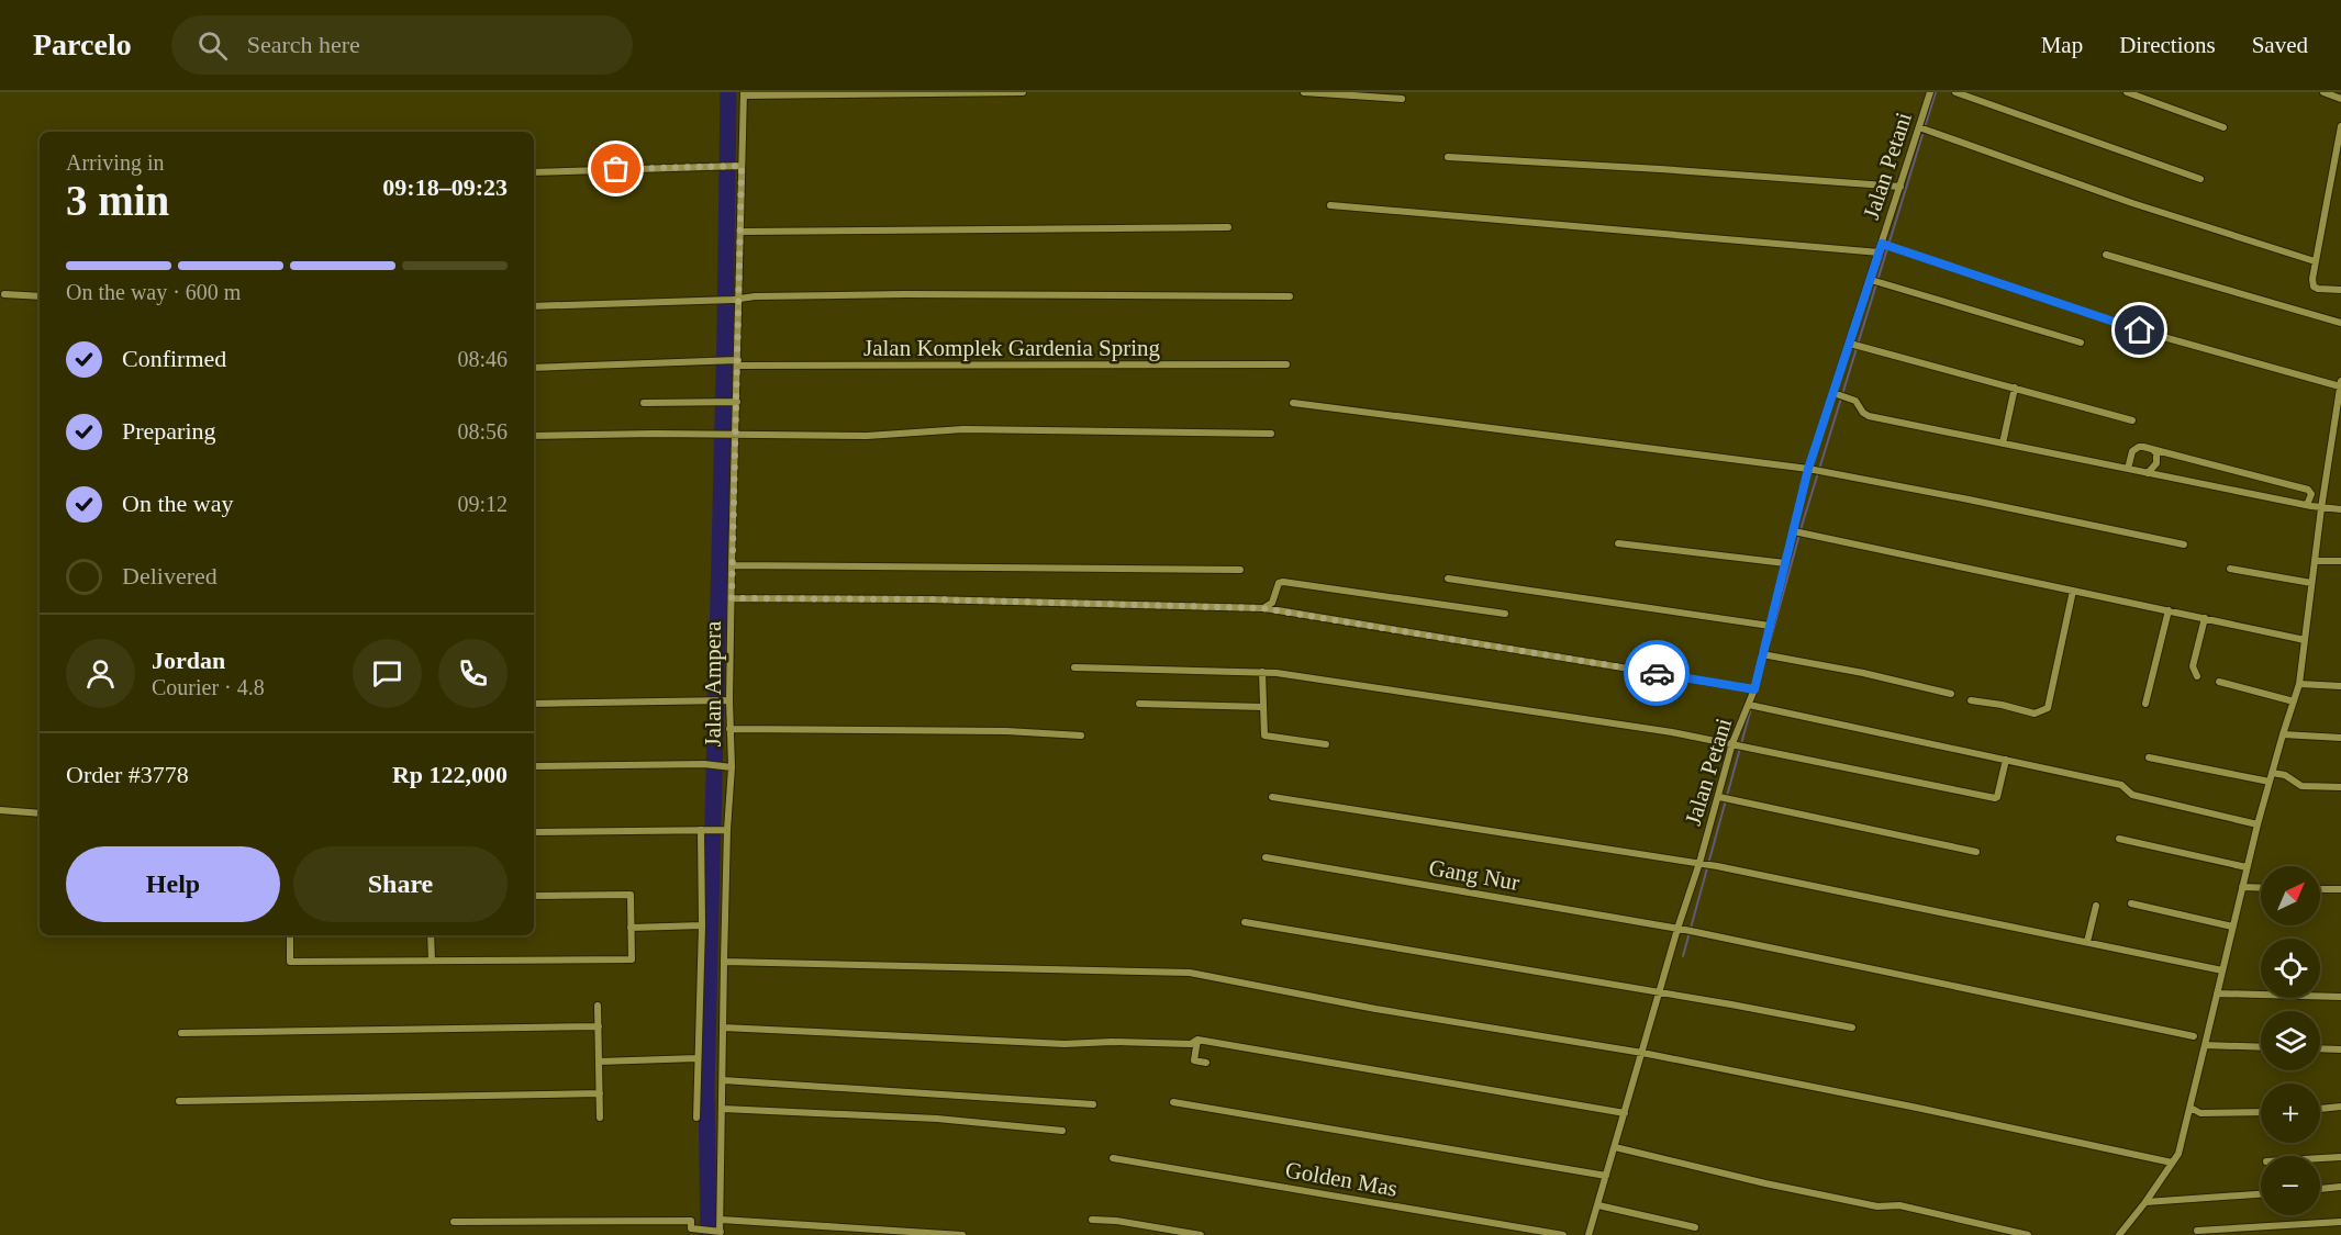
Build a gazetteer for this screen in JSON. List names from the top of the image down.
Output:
{
  "streets": {
    "street": [
      "Jalan Petani",
      "Jalan Komplek Gardenia Spring",
      "Jalan Ampera",
      "Gang Nur",
      "Golden Mas"
    ]
  },
  "crossings": [
    ["Jalan Petani", "Gang Nur"],
    ["Jalan Komplek Gardenia Spring", "Jalan Ampera"]
  ],
  "north": "top right",
  "page": {
    "header": "Parcelo",
    "search": "Search here",
    "nav": ["Map", "Directions", "Saved"],
    "heading": ["3 min", "Arriving in", "09:18–09:23"],
    "panel": [
      "Jordan",
      "Courier · 4.8",
      "Order #3778",
      "Rp 122,000"
    ],
    "bar": "On the way · 600 m",
    "list": [
      ["Confirmed", "08:46"],
      ["Preparing", "08:56"],
      ["On the way", "09:12"],
      "Delivered"
    ],
    "buttons": ["Help", "Share"],
    "map_buttons": ["+", "−"]
  }
}
